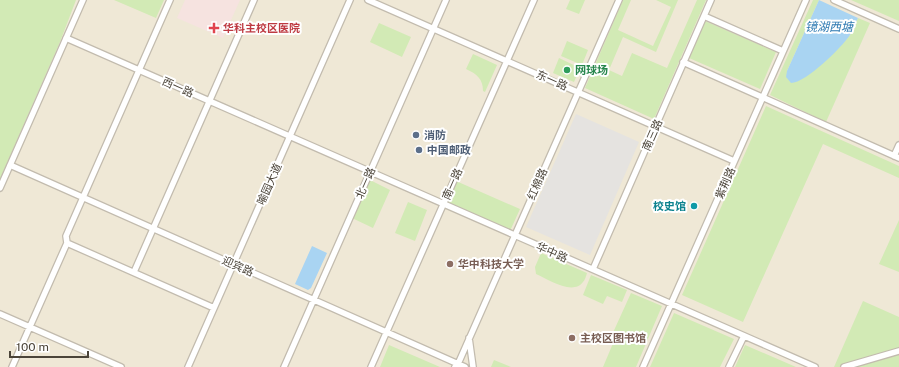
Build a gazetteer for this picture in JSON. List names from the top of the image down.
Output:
{
  "streets": {
    "street": [
      "东一路",
      "西一路",
      "南三路",
      "北一路",
      "紫荆路",
      "喻园大道",
      "南一路",
      "红棉路",
      "华中路",
      "迎宾路"
    ]
  },
  "crossings": [
    ["东一路", "南三路"],
    ["东一路", "北一路"],
    ["东一路", "紫荆路"],
    ["东一路", "南一路"],
    ["东一路", "红棉路"],
    ["西一路", "喻园大道"],
    ["西一路", "华中路"],
    ["南三路", "华中路"],
    ["北一路", "华中路"],
    ["北一路", "迎宾路"],
    ["紫荆路", "华中路"],
    ["喻园大道", "华中路"],
    ["喻园大道", "迎宾路"],
    ["南一路", "华中路"],
    ["南一路", "迎宾路"],
    ["红棉路", "华中路"],
    ["红棉路", "迎宾路"]
  ],
  "water": ["镜湖西塘"],
  "places": {
    "health": ["华科主校区医院"],
    "other": [
      "网球场",
      "消防",
      "中国邮政",
      "校史馆",
      "华中科技大学",
      "主校区图书馆"
    ]
  },
  "scale_bar": "100 m"
}
